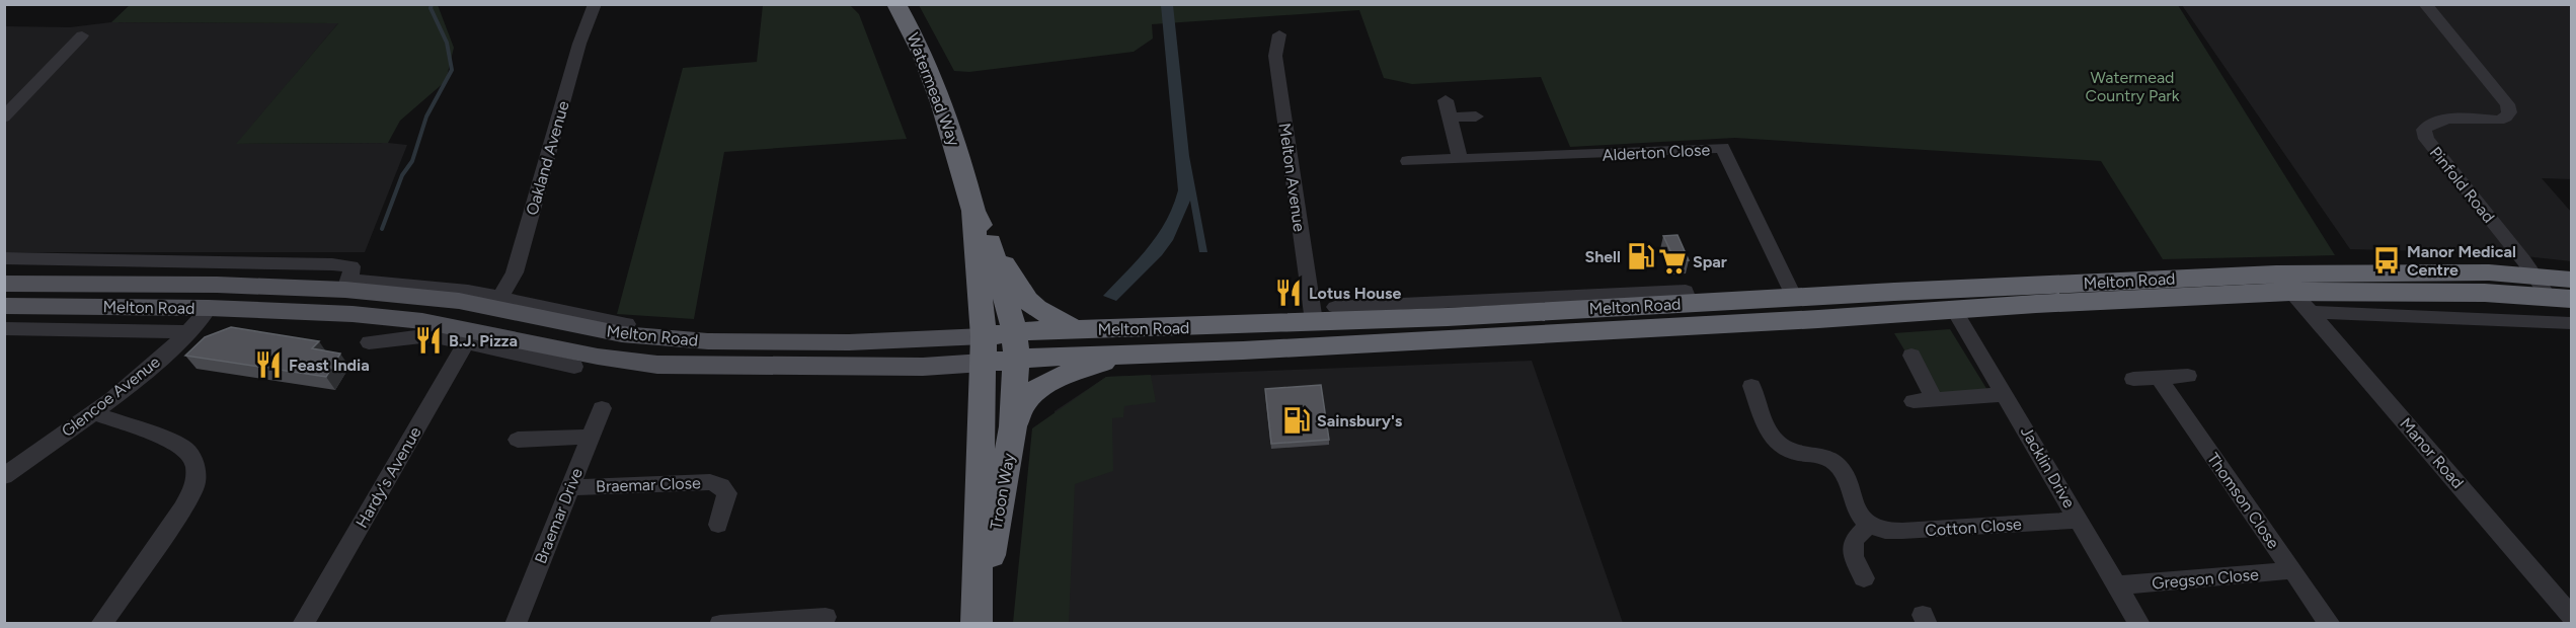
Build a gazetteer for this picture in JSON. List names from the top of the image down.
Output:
{
  "streets": {
    "highway": ["Watermead Way", "Melton Road", "Troon Way"],
    "street": [
      "Alderton Close",
      "Oakland Avenue",
      "Melton Avenue",
      "Pinfold Road",
      "Glencoe Avenue",
      "Manor Road",
      "Jacklin Drive",
      "Hardy's Avenue",
      "Braemar Close",
      "Thomson Close",
      "Braemar Drive",
      "Cotton Close",
      "Gregson Close"
    ]
  },
  "crossings": [
    ["Watermead Way", "Melton Road"],
    ["Watermead Way", "Troon Way"],
    ["Alderton Close", "Melton Road"],
    ["Oakland Avenue", "Melton Road"],
    ["Melton Avenue", "Melton Road"],
    ["Pinfold Road", "Melton Road"],
    ["Melton Road", "Glencoe Avenue"],
    ["Melton Road", "Manor Road"],
    ["Melton Road", "Jacklin Drive"],
    ["Melton Road", "Hardy's Avenue"],
    ["Melton Road", "Troon Way"],
    ["Jacklin Drive", "Cotton Close"],
    ["Jacklin Drive", "Gregson Close"],
    ["Braemar Close", "Braemar Drive"],
    ["Thomson Close", "Gregson Close"]
  ],
  "parks": ["Watermead Country Park"],
  "places": {
    "fuel station": ["Shell", "Sainsbury's"],
    "bus stop": ["Manor Medical Centre"],
    "supermarket": ["Spar"],
    "restaurant": ["Lotus House", "B.J. Pizza", "Feast India"]
  }
}
